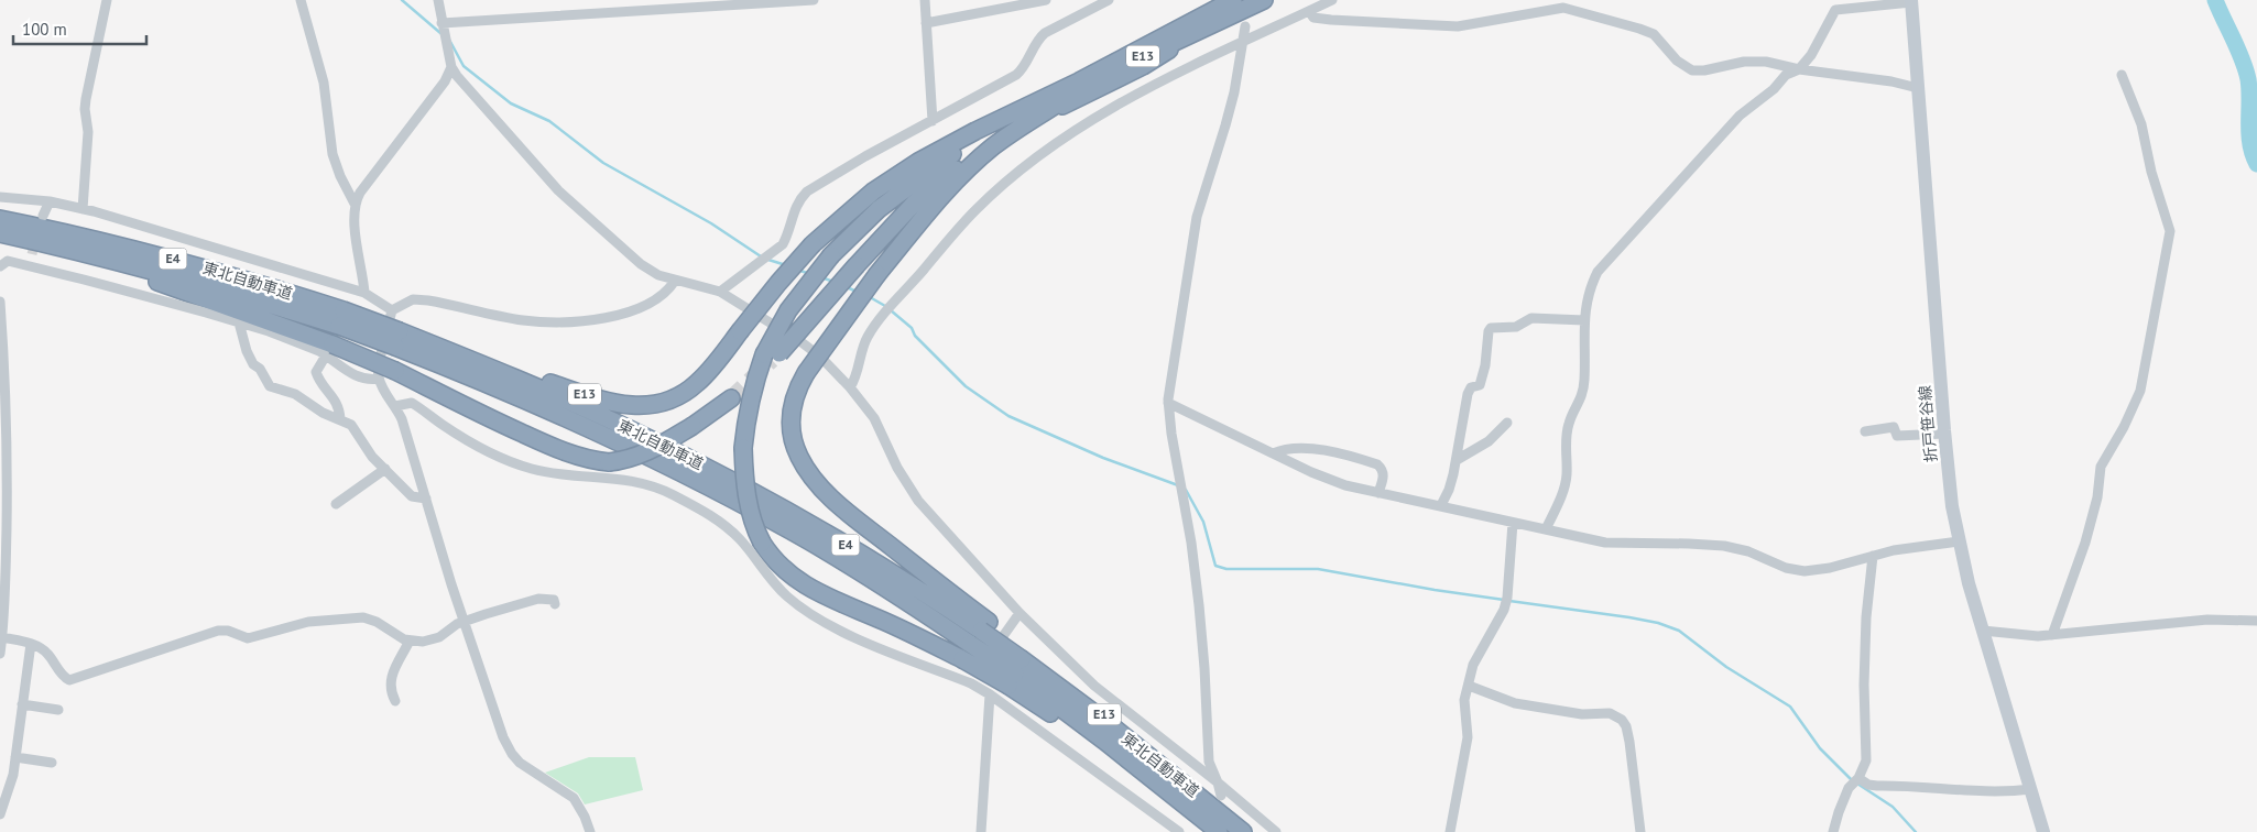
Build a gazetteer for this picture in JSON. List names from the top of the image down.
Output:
{
  "streets": {
    "highway": ["E13", "E4", "東北自動車道"],
    "main road": ["折戸笹谷線"]
  },
  "crossings": [
    ["E13", "東北自動車道"]
  ],
  "scale_bar": "100 m"
}
